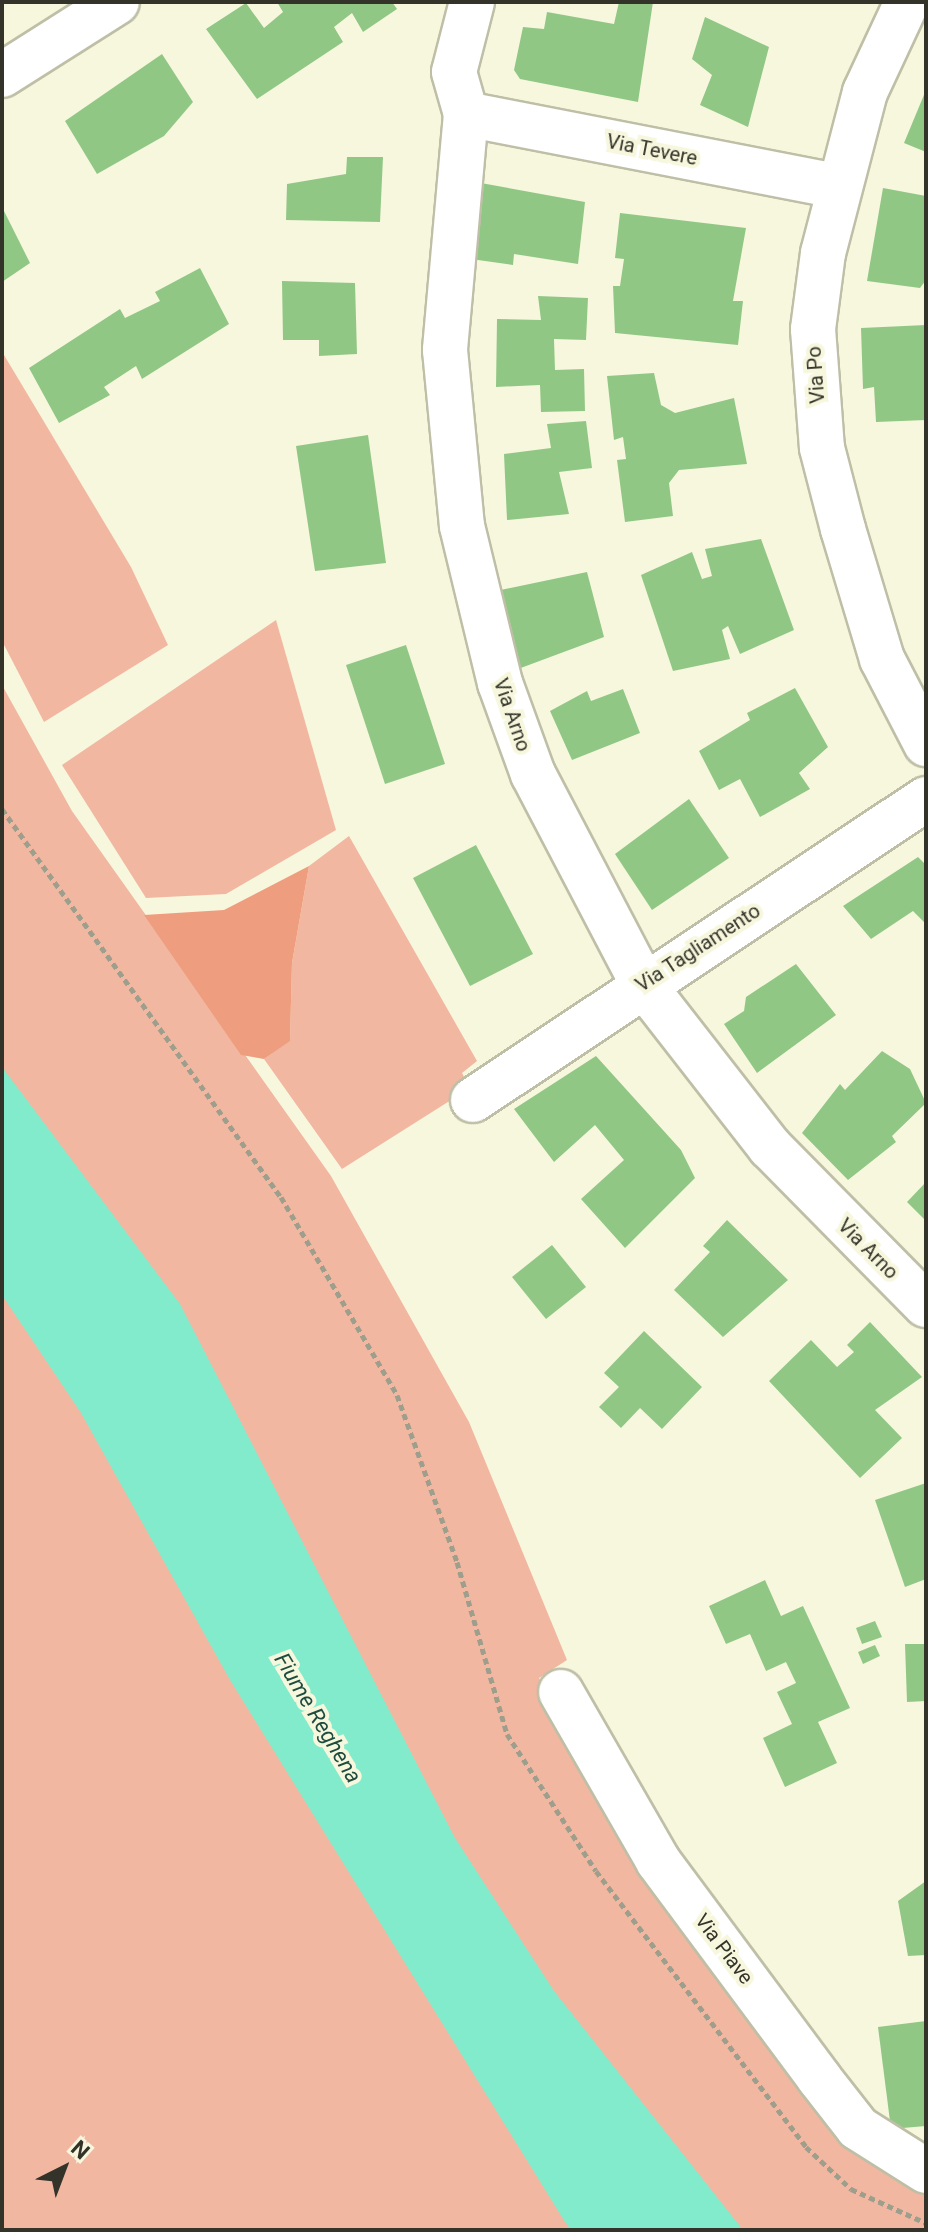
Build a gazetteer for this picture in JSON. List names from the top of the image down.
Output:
{
  "streets": {
    "street": [
      "Via Tevere",
      "Via Po",
      "Via Arno",
      "Via Tagliamento",
      "Via Piave"
    ]
  },
  "crossings": [
    ["Via Tevere", "Via Po"],
    ["Via Tevere", "Via Arno"],
    ["Via Arno", "Via Tagliamento"]
  ],
  "water": ["Fiume Reghena"],
  "north": "top right"
}
